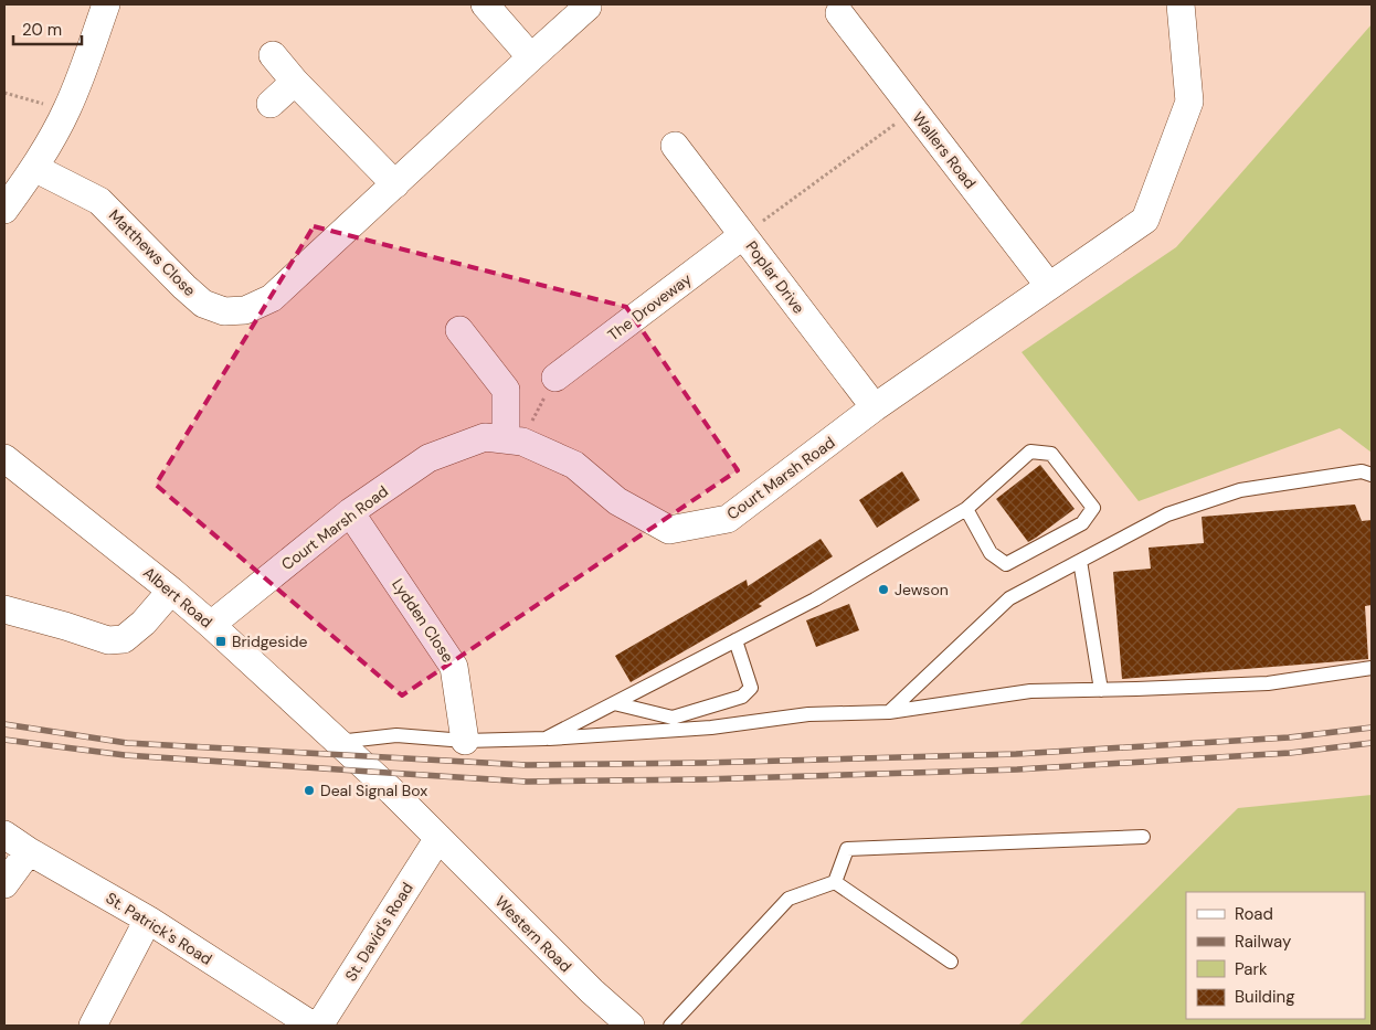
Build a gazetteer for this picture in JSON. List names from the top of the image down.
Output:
{
  "streets": {
    "street": [
      "Wallers Road",
      "Matthews Close",
      "Poplar Drive",
      "The Droveway",
      "Court Marsh Road",
      "Albert Road",
      "Lydden Close",
      "St. Patrick's Road",
      "St. David's Road",
      "Western Road"
    ]
  },
  "crossings": [
    ["Wallers Road", "Court Marsh Road"],
    ["Poplar Drive", "The Droveway"],
    ["Poplar Drive", "Court Marsh Road"],
    ["Court Marsh Road", "Albert Road"],
    ["Court Marsh Road", "Lydden Close"],
    ["Albert Road", "St. David's Road"],
    ["Albert Road", "Western Road"],
    ["St. David's Road", "Western Road"]
  ],
  "places": {
    "other": ["Jewson", "Deal Signal Box"],
    "transit": ["Bridgeside"]
  },
  "legend": [
    "Road",
    "Railway",
    "Park",
    "Building"
  ],
  "scale_bar": "20 m"
}
